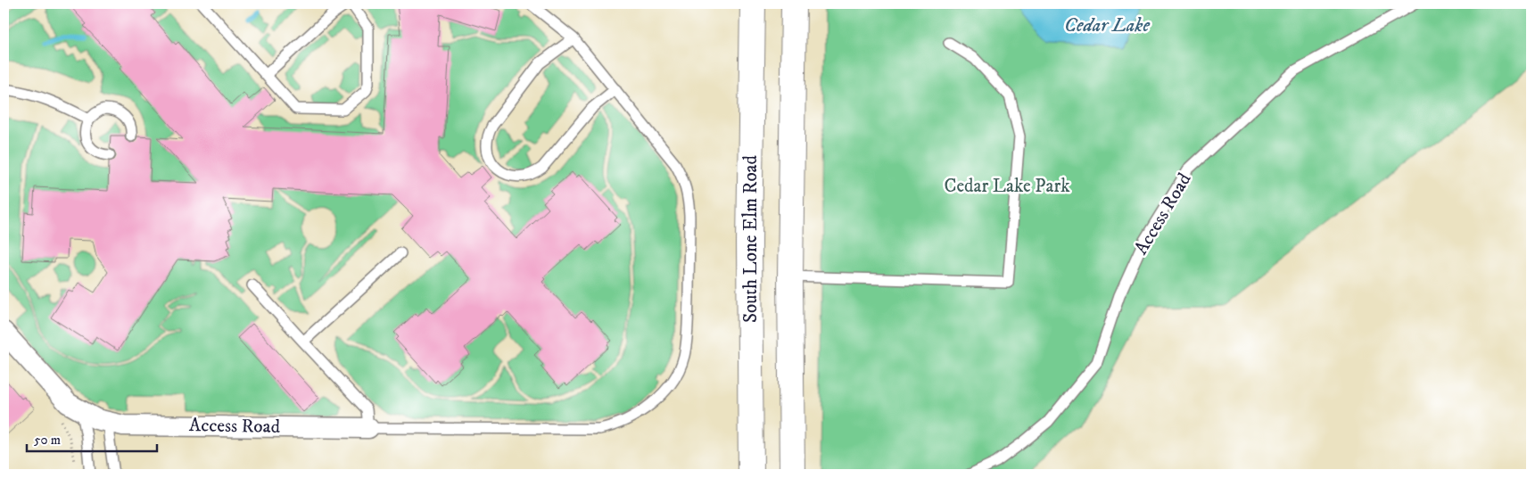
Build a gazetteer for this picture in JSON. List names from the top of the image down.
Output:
{
  "streets": {
    "main road": ["South Lone Elm Road"],
    "street": ["Access Road"]
  },
  "water": ["Cedar Lake"],
  "parks": ["Cedar Lake Park"],
  "scale_bar": "50 m"
}
